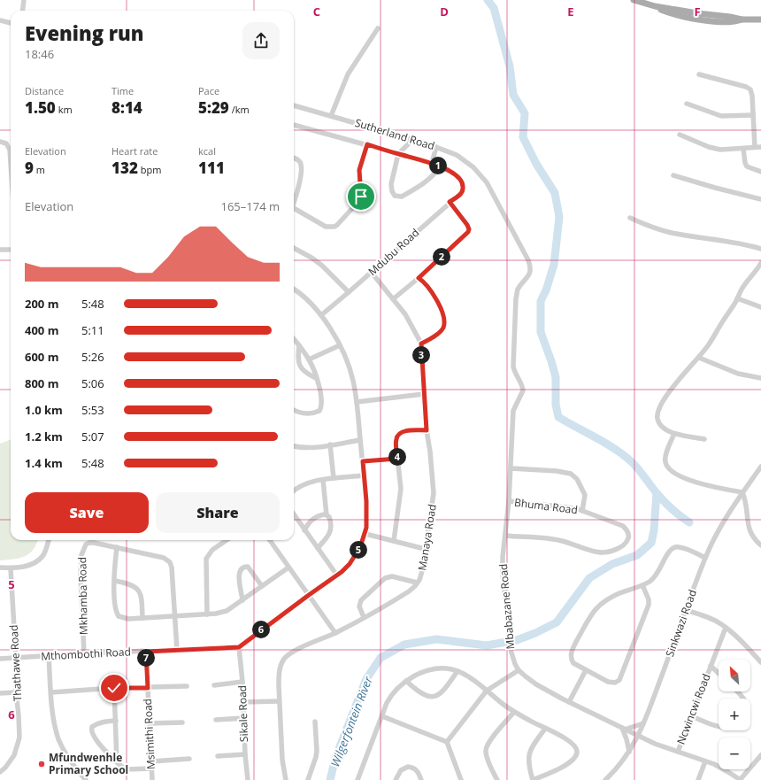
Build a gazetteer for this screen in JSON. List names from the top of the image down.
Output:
{
  "streets": {
    "street": [
      "Sutherland Road",
      "Mdubu Road",
      "Bhuma Road",
      "Manaya Road",
      "Mkhamba Road",
      "Mbabazane Road",
      "Sinkwazi Road",
      "Mthombothi Road",
      "Thathawe Road",
      "Ncwincwi Road",
      "Sikale Road",
      "Msimithi Road"
    ]
  },
  "crossings": [
    ["Sutherland Road", "Mbabazane Road"],
    ["Mdubu Road", "Manaya Road"],
    ["Bhuma Road", "Mbabazane Road"],
    ["Mkhamba Road", "Mthombothi Road"],
    ["Mbabazane Road", "Sinkwazi Road"],
    ["Mbabazane Road", "Ncwincwi Road"],
    ["Mthombothi Road", "Thathawe Road"],
    ["Mthombothi Road", "Sikale Road"],
    ["Mthombothi Road", "Msimithi Road"]
  ],
  "water": ["Wilgerfontein River"],
  "places": ["Mfundwenhle Primary School"],
  "north": "top left",
  "page": {
    "heading": ["Evening run", "18:46"],
    "stats": [
      ["Distance", "1.50 km"],
      ["Time", "8:14"],
      ["Pace", "5:29 /km"],
      ["Elevation", "9 m"],
      ["Heart rate", "132 bpm"],
      ["kcal", "111"]
    ],
    "pins": [
      "1",
      "2",
      "3",
      "4",
      "5",
      "6",
      "7"
    ],
    "chart": ["Elevation", "165–174 m"],
    "list": [
      {
        "name": "200 m",
        "note": "5:48"
      },
      {
        "name": "400 m",
        "note": "5:11"
      },
      {
        "name": "600 m",
        "note": "5:26"
      },
      {
        "name": "800 m",
        "note": "5:06"
      },
      {
        "name": "1.0 km",
        "note": "5:53"
      },
      {
        "name": "1.2 km",
        "note": "5:07"
      },
      {
        "name": "1.4 km",
        "note": "5:48"
      }
    ],
    "buttons": ["Save", "Share"],
    "map_buttons": ["+", "−"]
  },
  "grid": {
    "columns": [
      "C",
      "D",
      "E",
      "F"
    ],
    "rows": ["5", "6"]
  }
}
